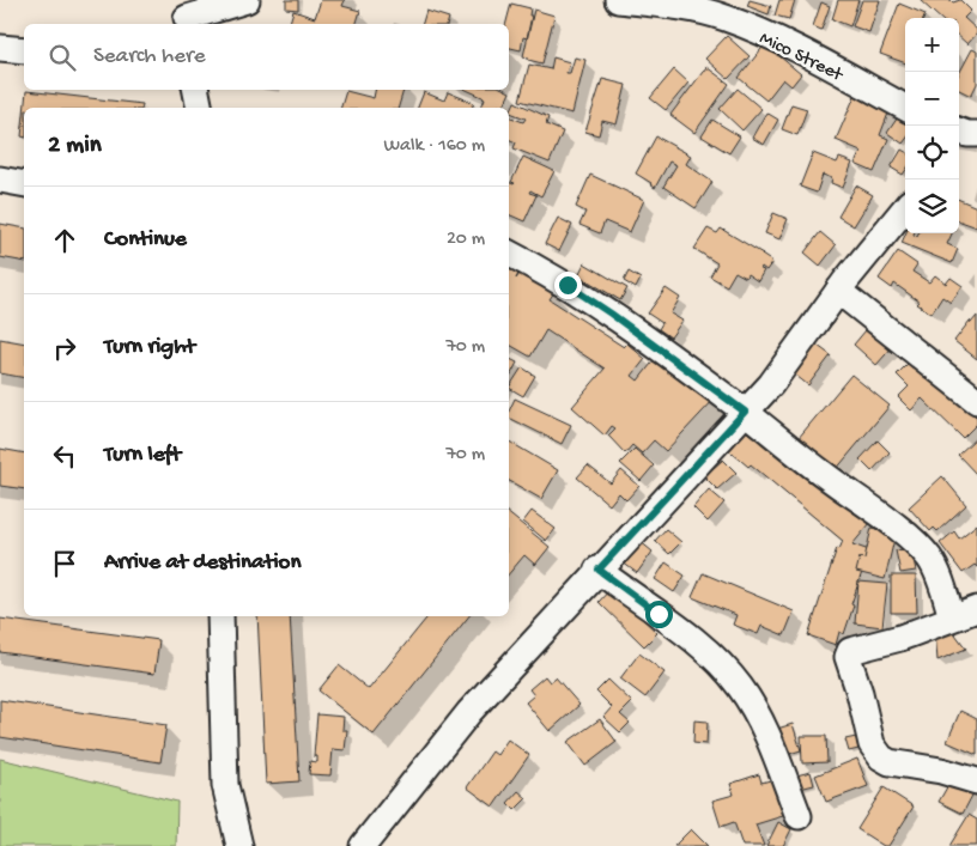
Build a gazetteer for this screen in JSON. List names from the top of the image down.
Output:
{
  "streets": {
    "street": ["Mico Street"]
  },
  "page": {
    "map_buttons": ["+", "−"],
    "search": "Search here",
    "heading": ["2 min", "Walk · 160 m"],
    "list": [
      ["Continue", "20 m"],
      ["Turn right", "70 m"],
      ["Turn left", "70 m"],
      "Arrive at destination"
    ]
  }
}
